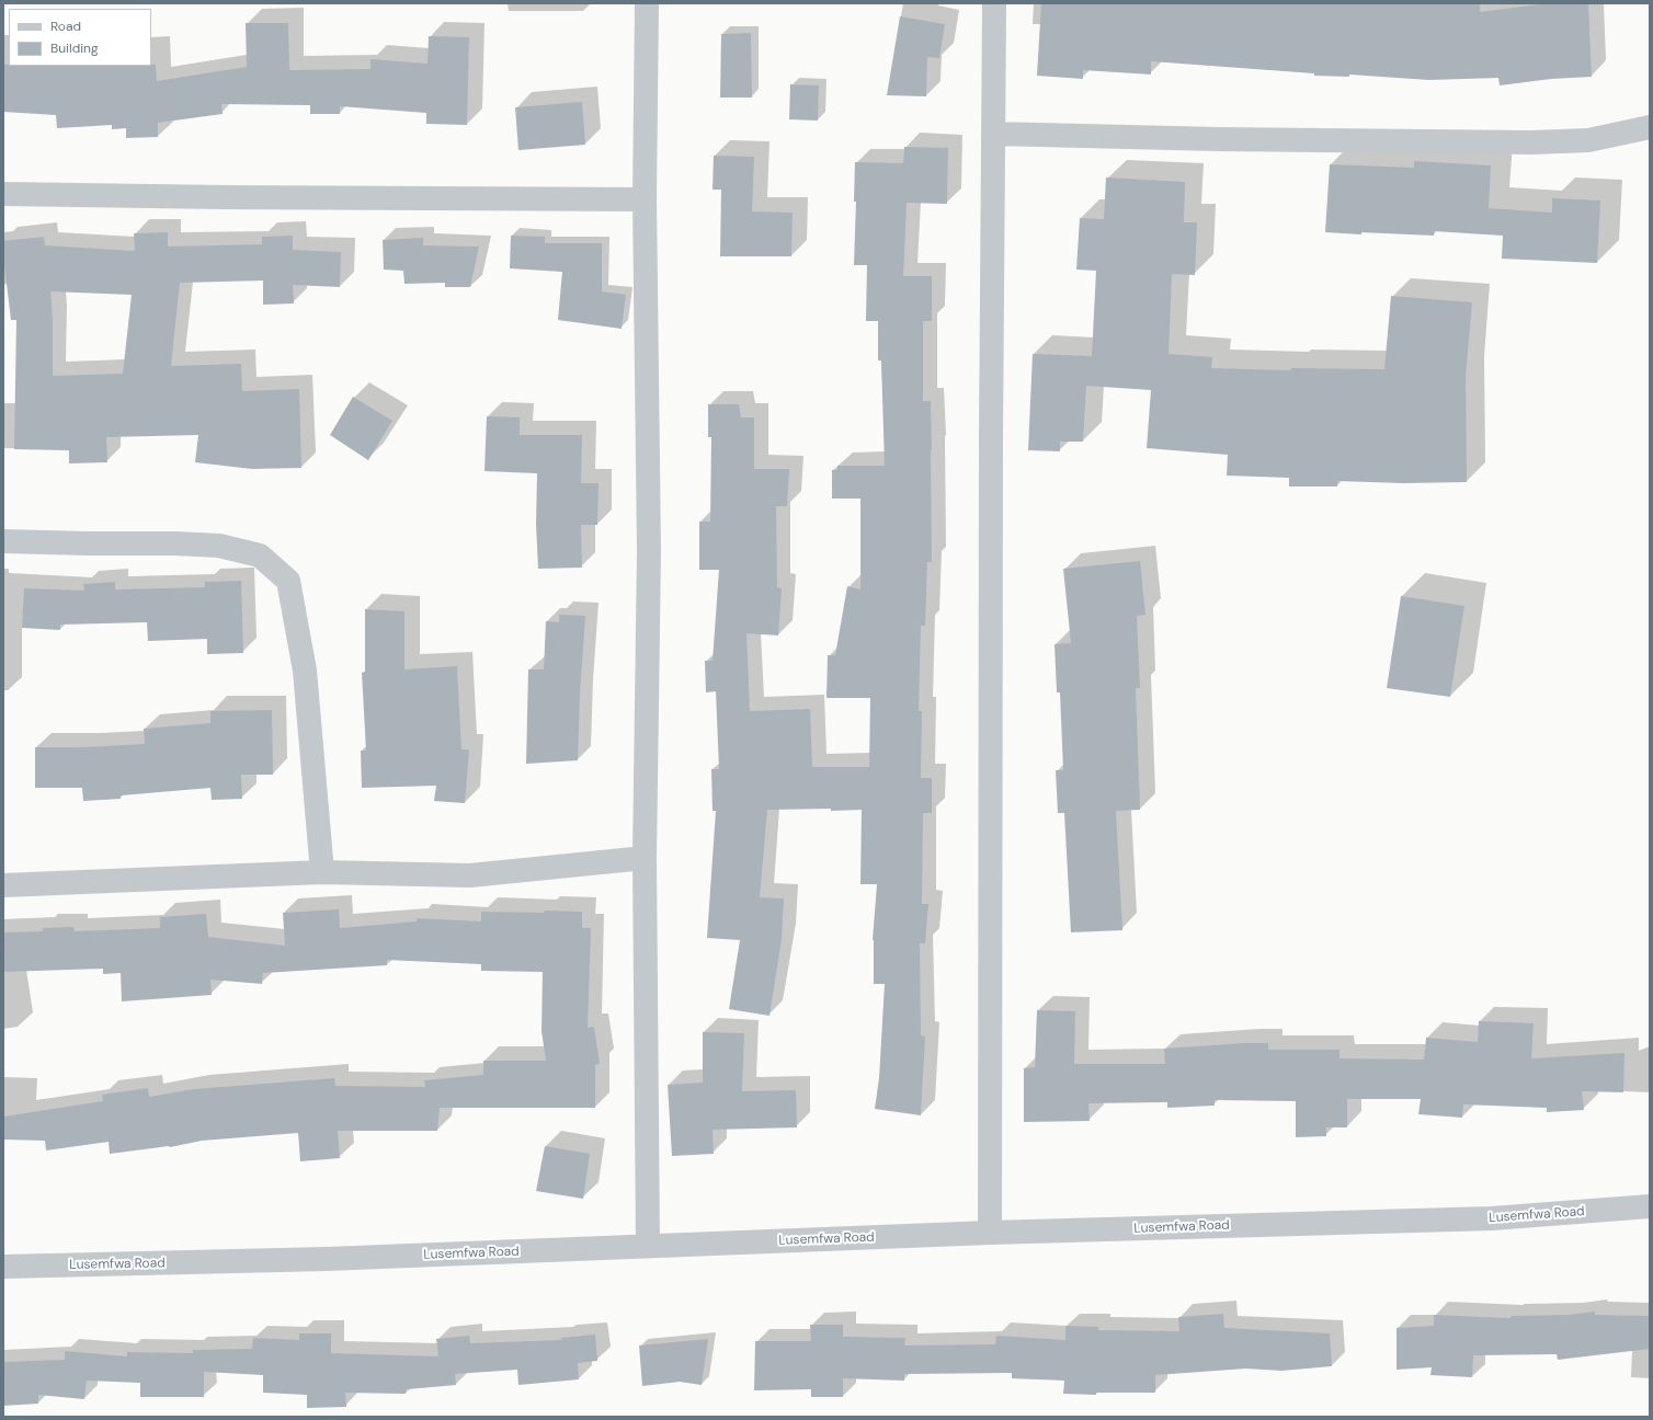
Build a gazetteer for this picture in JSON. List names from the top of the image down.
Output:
{
  "streets": {
    "street": ["Lusemfwa Road"]
  },
  "legend": ["Road", "Building"]
}
